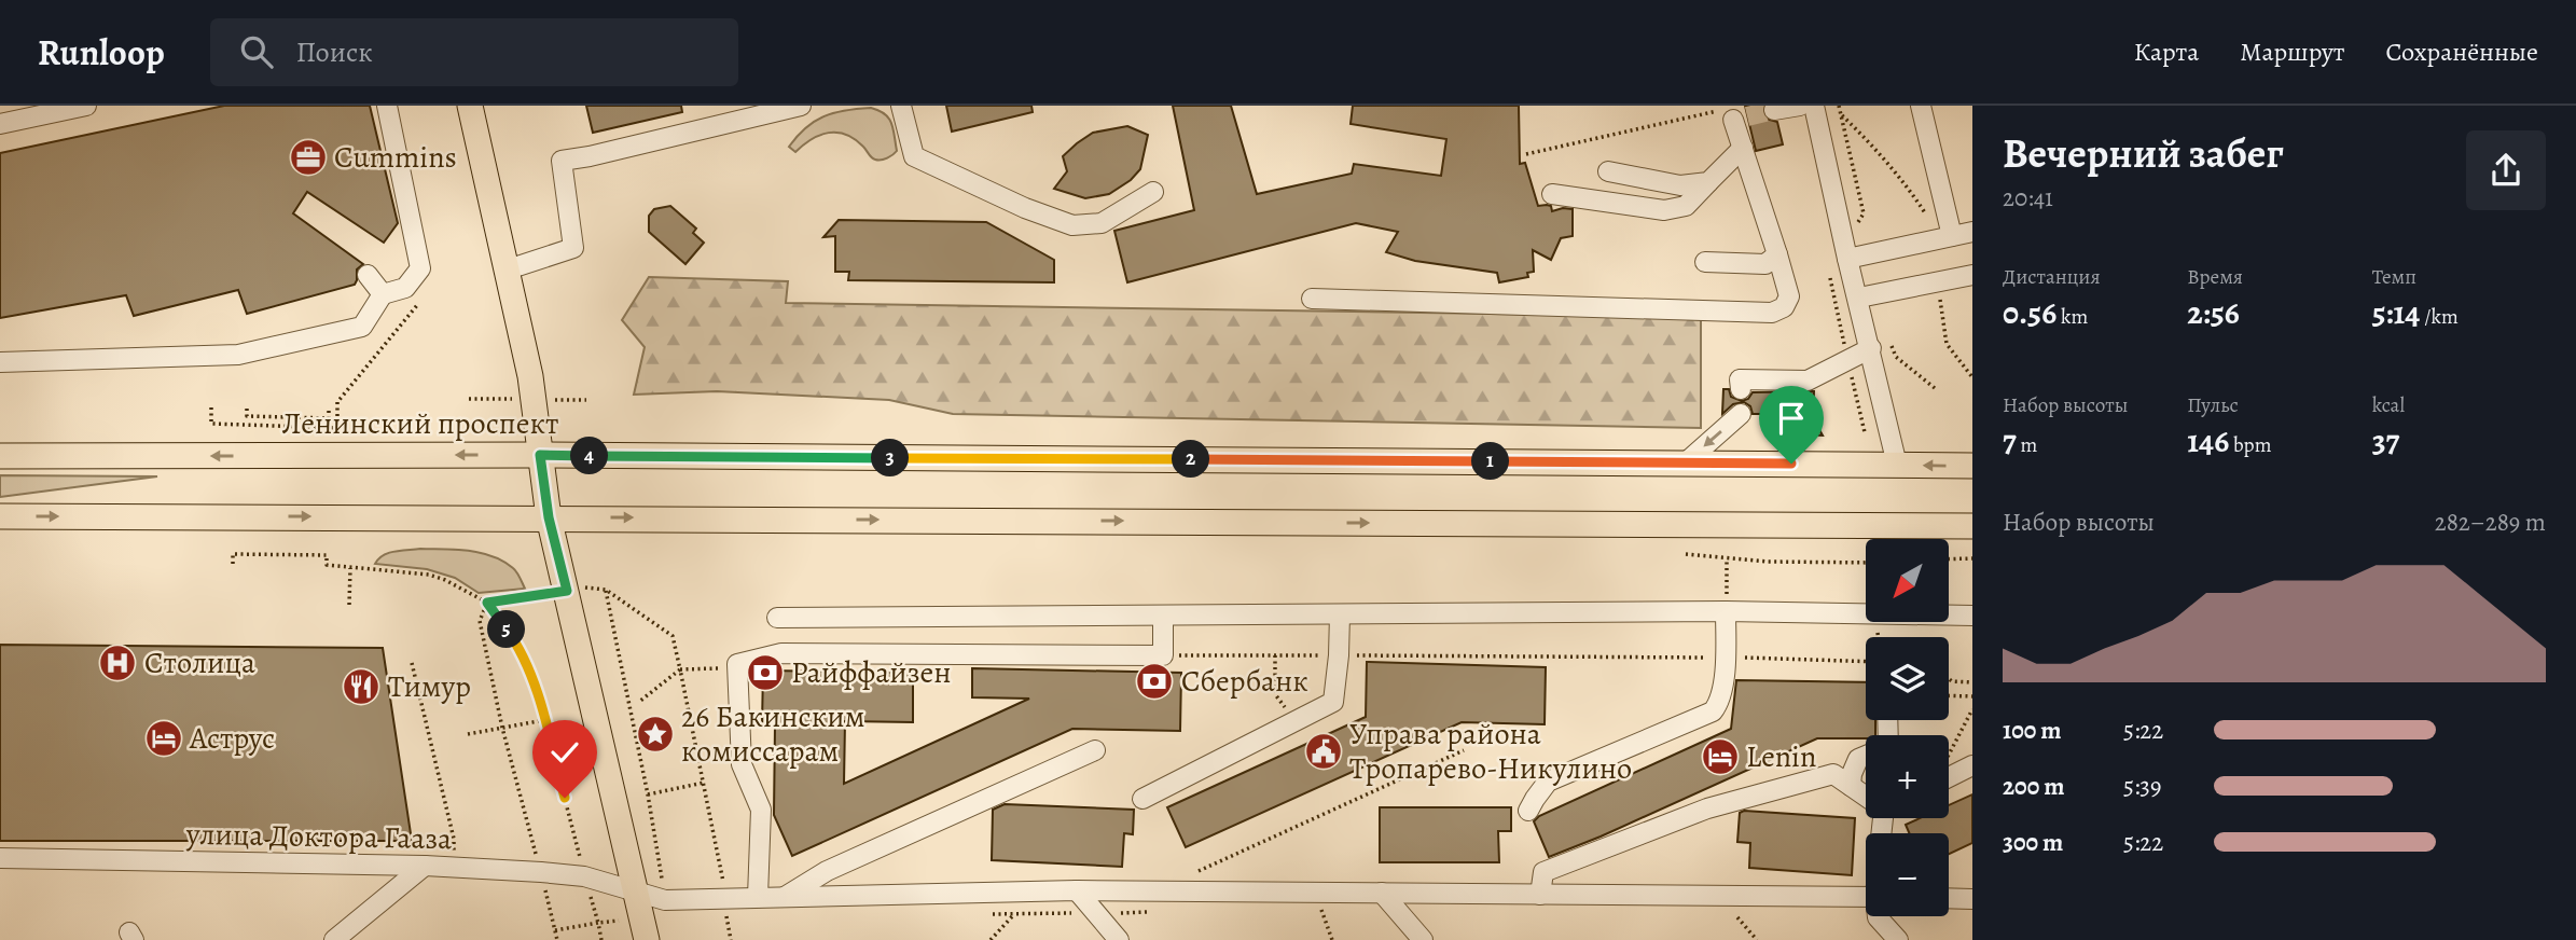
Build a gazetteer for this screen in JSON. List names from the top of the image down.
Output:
{
  "streets": {
    "main road": ["Ленинский проспект"],
    "street": ["улица Доктора Гааза"]
  },
  "places": {
    "office": ["Cummins"],
    "hospital": ["Столица"],
    "bank": ["Райффайзен", "Сбербанк"],
    "restaurant": ["Тимур"],
    "place": ["26 Бакинским комиссарам"],
    "hotel": ["Аструс", "Lenin"],
    "public building": ["Управа района Тропарево-Никулино"]
  },
  "north": "bottom left",
  "page": {
    "header": "Runloop",
    "search": "Поиск",
    "nav": ["Карта", "Маршрут", "Сохранённые"],
    "heading": ["Вечерний забег", "20:41"],
    "stats": [
      ["Дистанция", "0.56 km"],
      ["Время", "2:56"],
      ["Темп", "5:14 /km"],
      ["Набор высоты", "7 m"],
      ["Пульс", "146 bpm"],
      ["kcal", "37"]
    ],
    "pins": [
      "4",
      "3",
      "2",
      "1",
      "5"
    ],
    "chart": ["Набор высоты", "282–289 m"],
    "map_buttons": ["+", "−"],
    "list": [
      {
        "name": "100 m",
        "note": "5:22"
      },
      {
        "name": "200 m",
        "note": "5:39"
      },
      {
        "name": "300 m",
        "note": "5:22"
      }
    ]
  }
}
